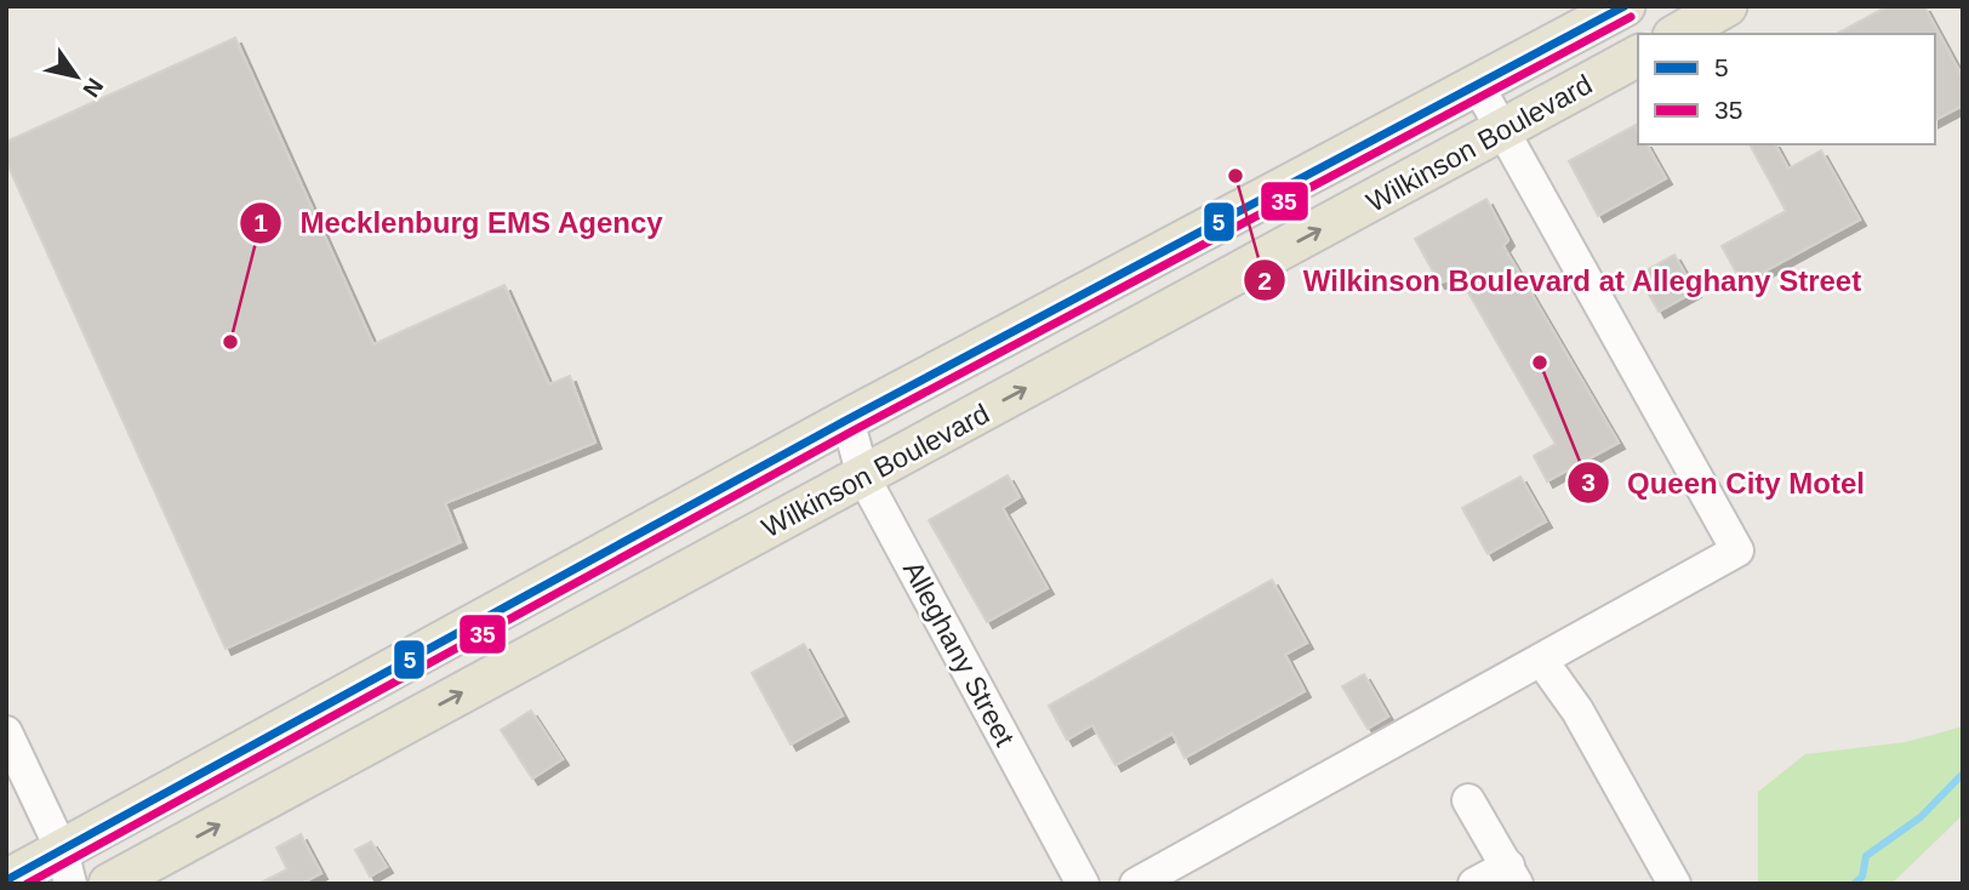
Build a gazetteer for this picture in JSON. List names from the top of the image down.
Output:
{
  "streets": {
    "main road": ["Wilkinson Boulevard"],
    "street": ["Alleghany Street"]
  },
  "crossings": [
    ["Wilkinson Boulevard", "Alleghany Street"]
  ],
  "places": ["Wilkinson Boulevard at Alleghany Street", "Mecklenburg EMS Agency", "Queen City Motel"],
  "lines": ["transit line 5", "transit line 35"],
  "legend": ["5", "35"],
  "north": "bottom right"
}
